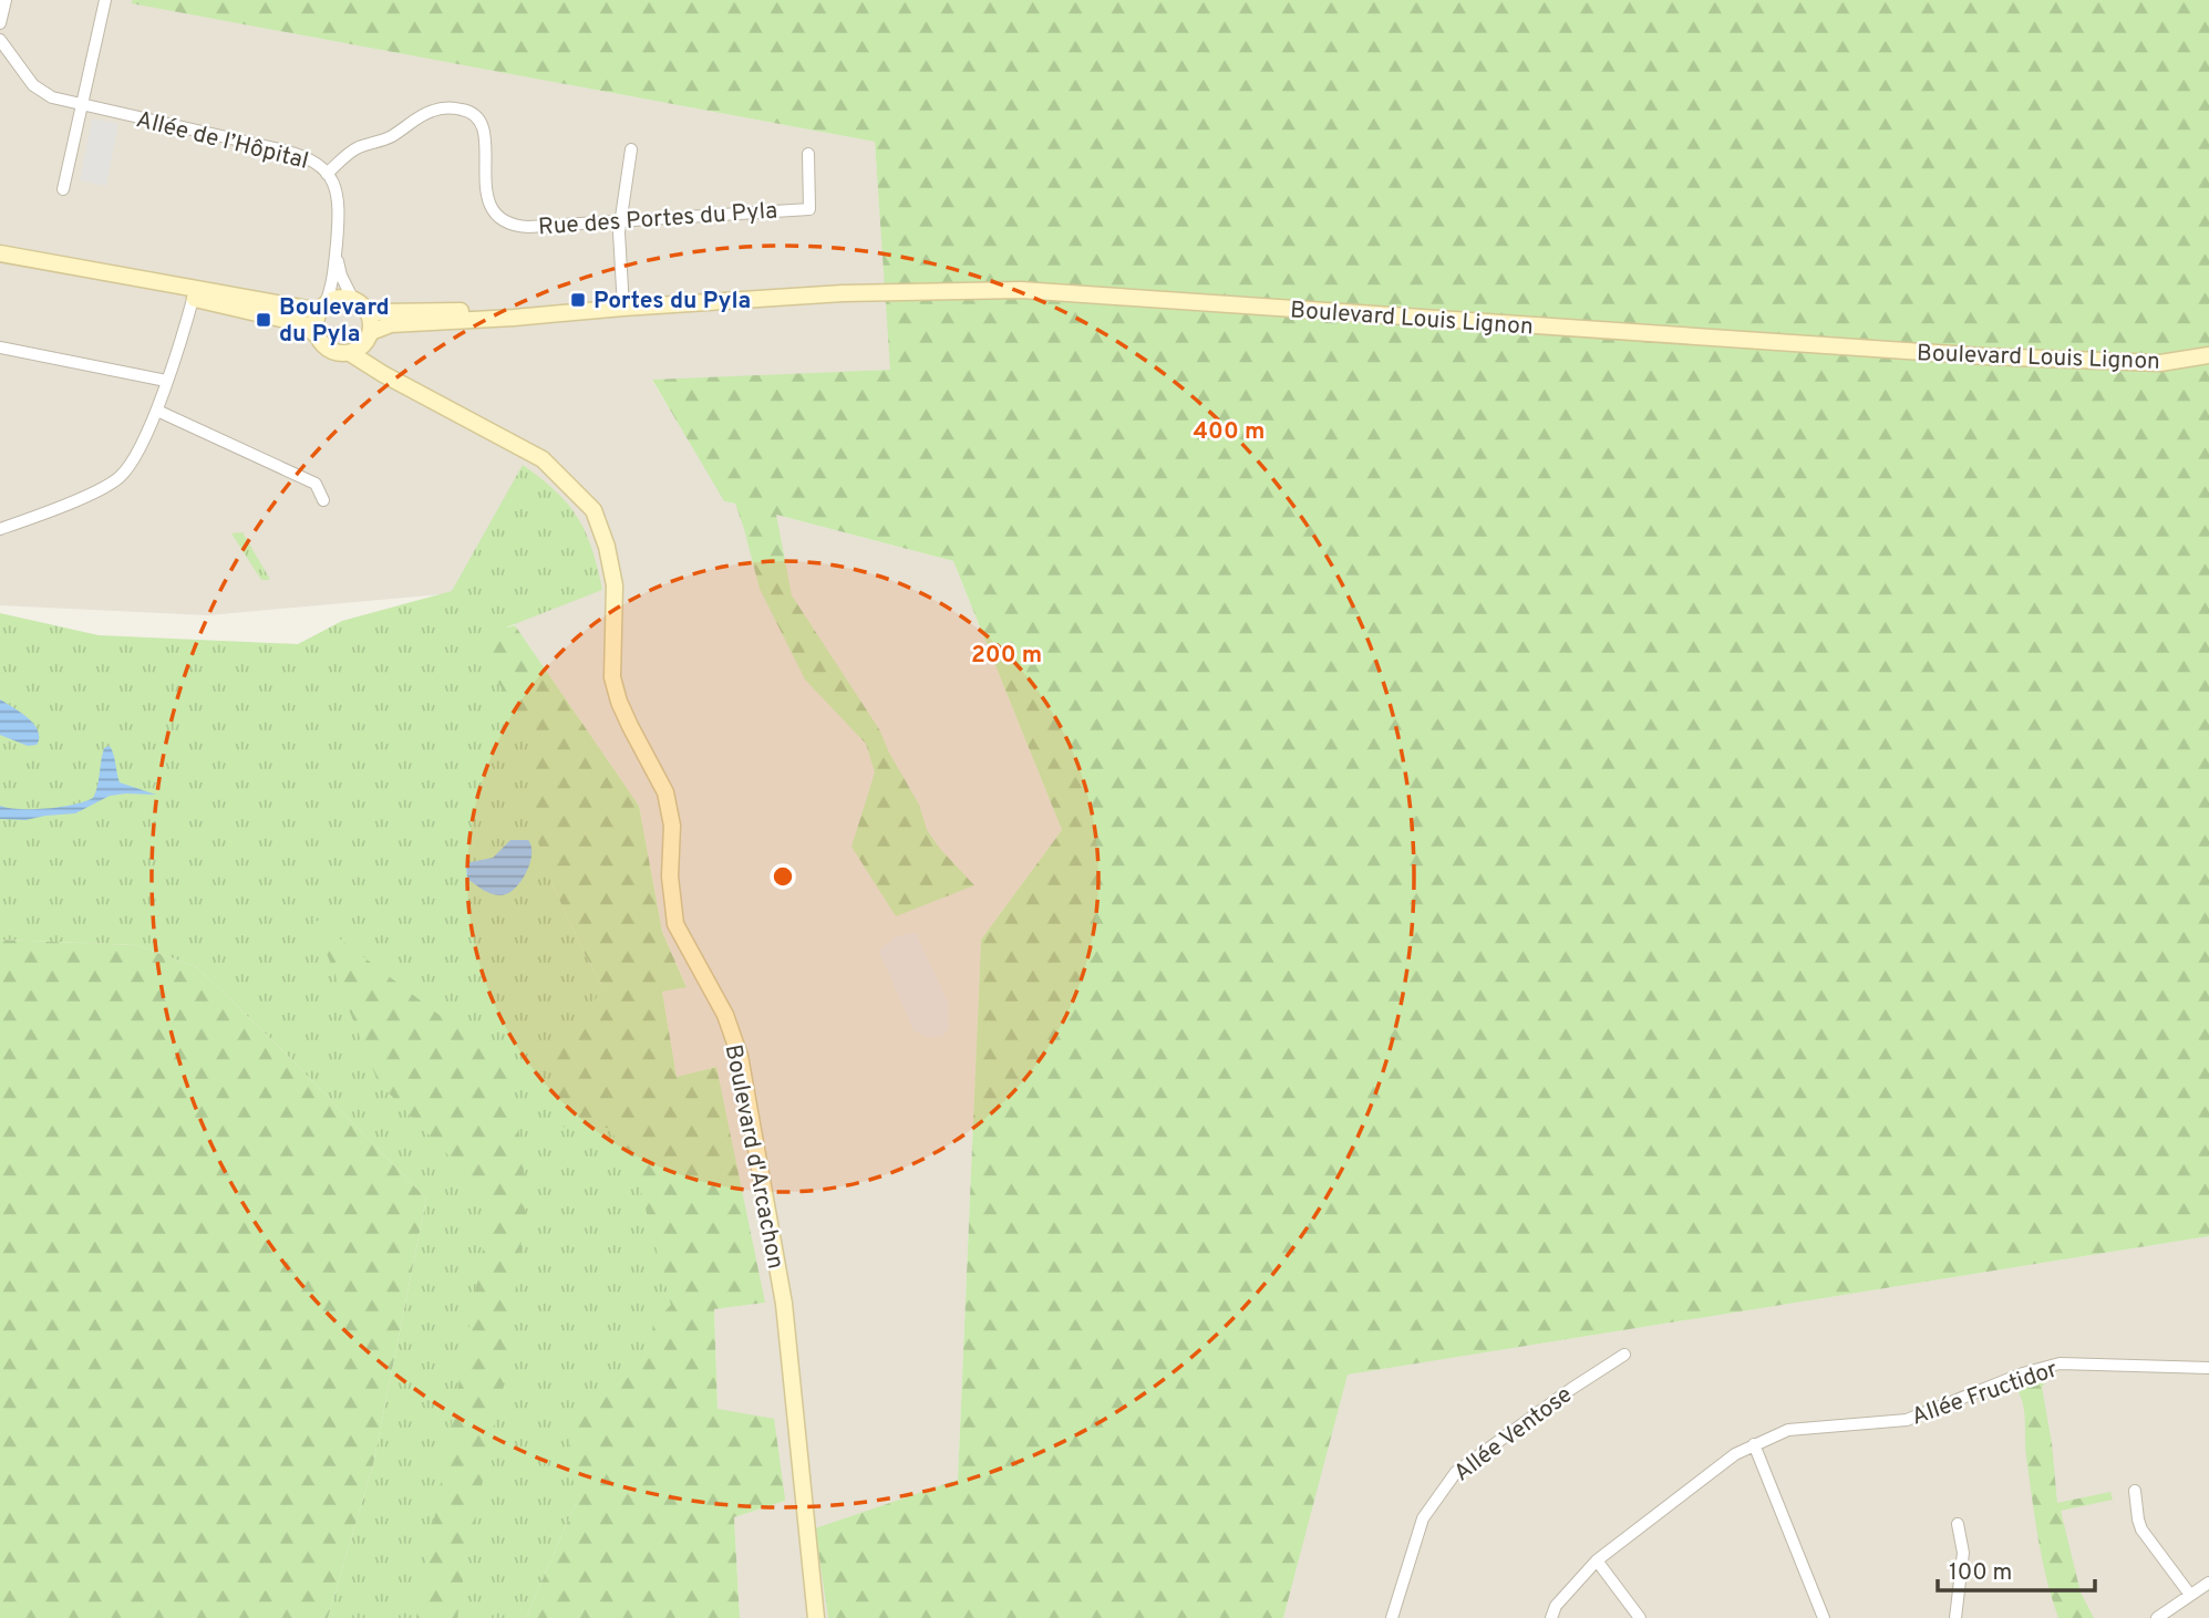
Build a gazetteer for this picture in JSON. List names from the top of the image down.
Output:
{
  "streets": {
    "main road": ["Boulevard Louis Lignon", "Boulevard d'Arcachon"],
    "street": [
      "Allée de l’Hôpital",
      "Rue des Portes du Pyla",
      "Allée Fructidor",
      "Allée Ventose"
    ]
  },
  "crossings": [
    ["Allée de l’Hôpital", "Rue des Portes du Pyla"],
    ["Allée de l’Hôpital", "Boulevard d'Arcachon"]
  ],
  "places": {
    "transit": ["Portes du Pyla", "Boulevard du Pyla"]
  },
  "scale_bar": "100 m",
  "rings": ["400 m", "200 m"]
}
